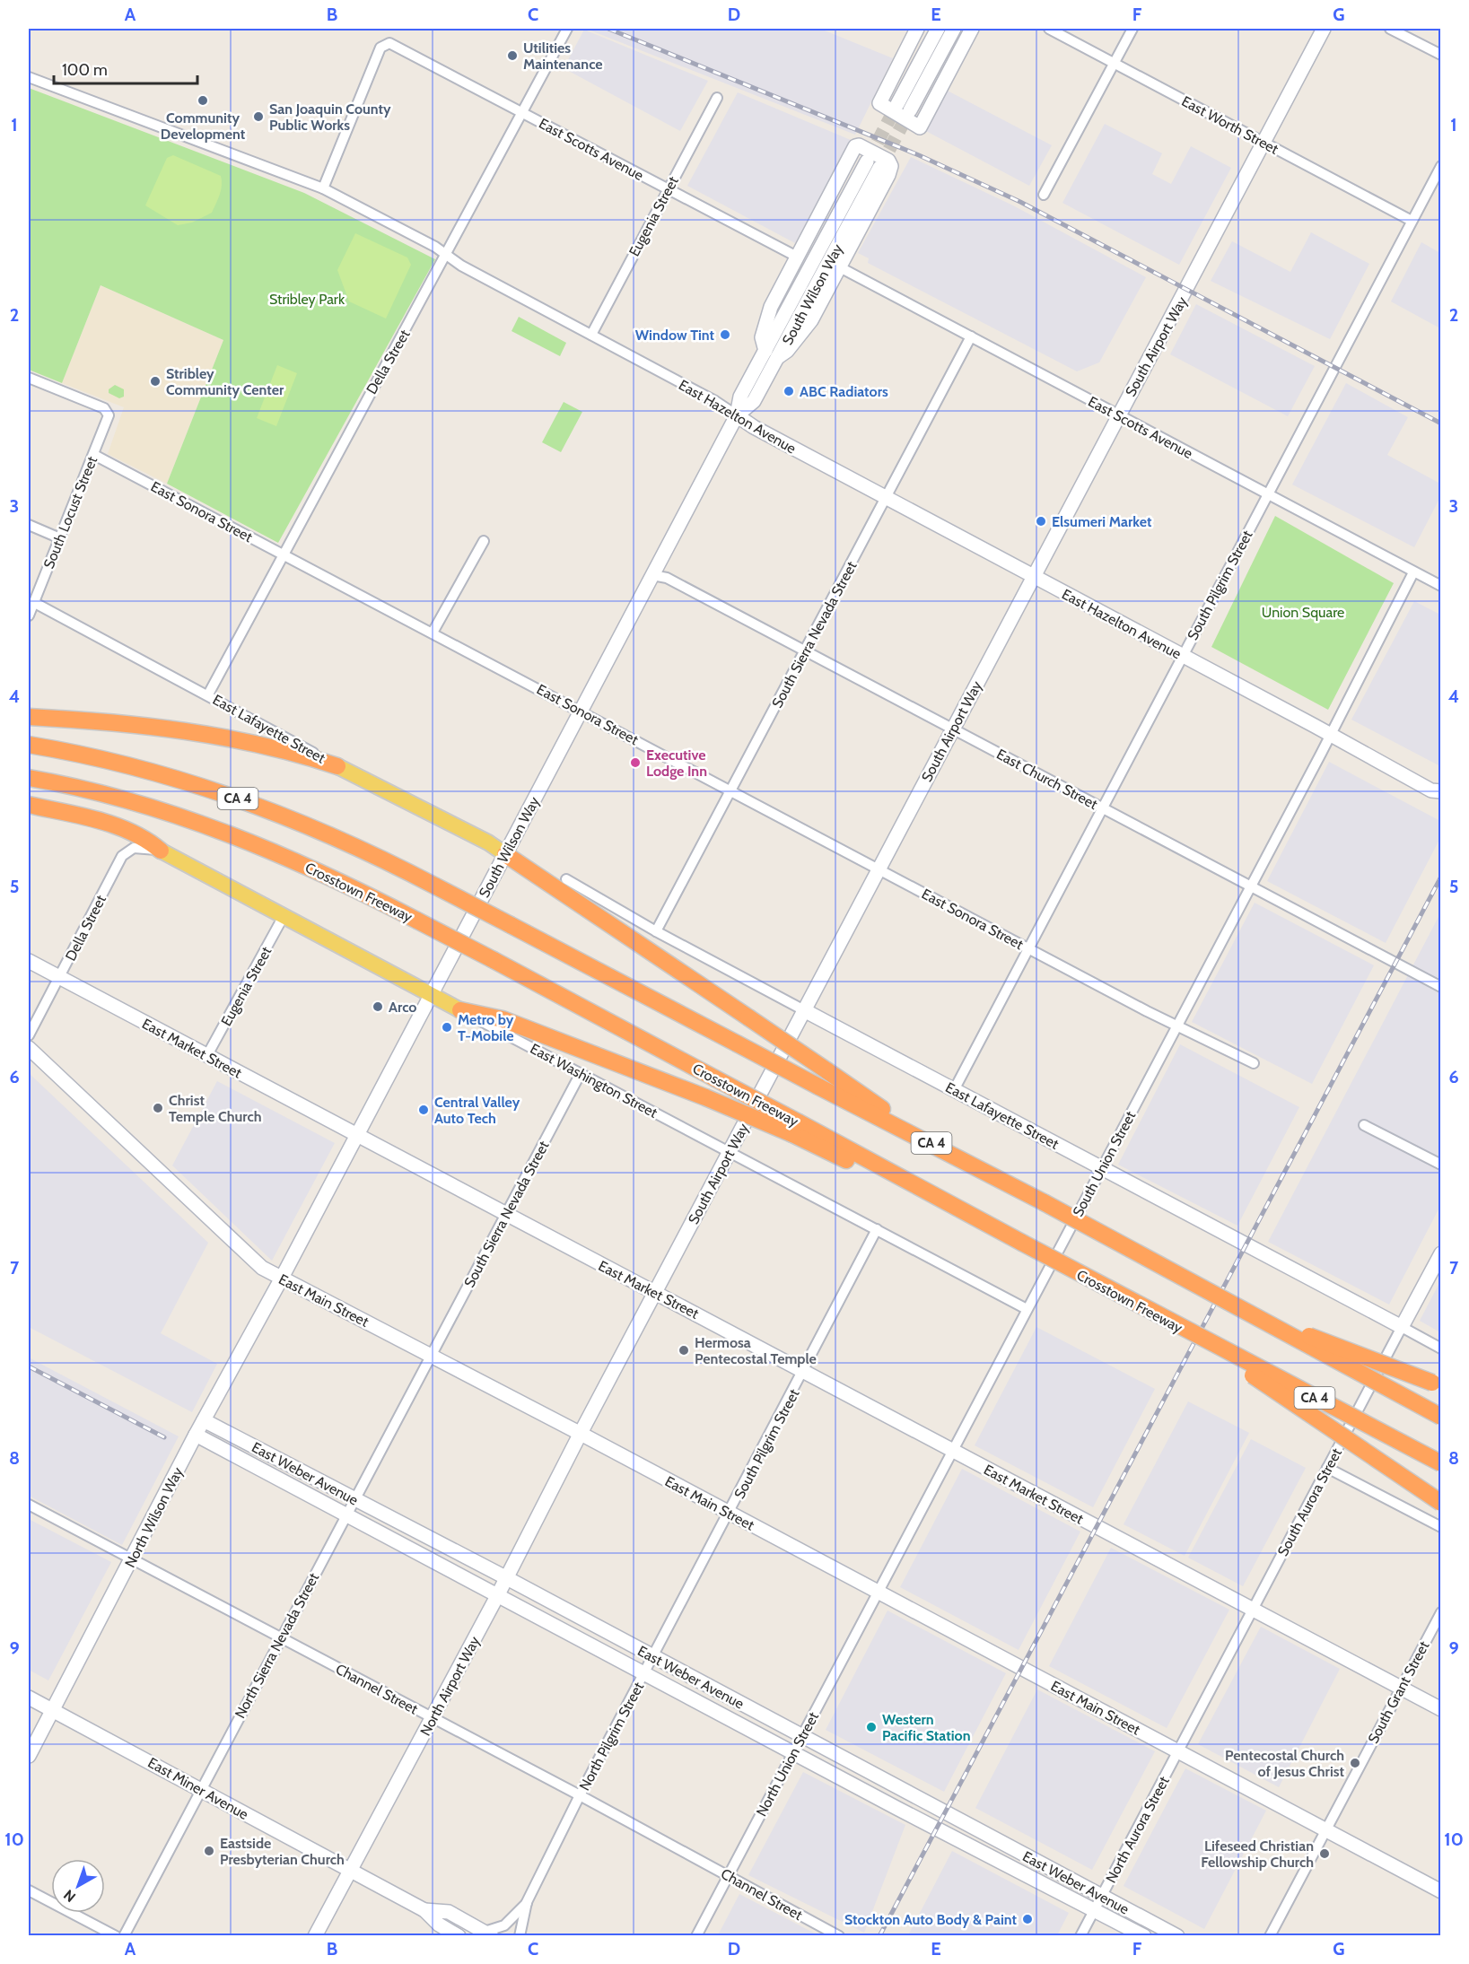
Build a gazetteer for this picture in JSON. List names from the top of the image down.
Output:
{
  "streets": {
    "highway": ["CA 4", "Crosstown Freeway"],
    "main road": [
      "South Wilson Way",
      "South Airport Way",
      "East Hazelton Avenue",
      "East Lafayette Street",
      "East Market Street",
      "East Washington Street",
      "East Main Street",
      "East Weber Avenue",
      "South Aurora Street",
      "North Wilson Way",
      "North Airport Way",
      "East Miner Avenue"
    ],
    "street": [
      "East Worth Street",
      "East Scotts Avenue",
      "Eugenia Street",
      "Della Street",
      "East Sonora Street",
      "South Locust Street",
      "South Pilgrim Street",
      "South Sierra Nevada Street",
      "East Church Street",
      "South Union Street",
      "North Sierra Nevada Street",
      "Channel Street",
      "South Grant Street",
      "North Pilgrim Street",
      "North Union Street",
      "North Aurora Street"
    ]
  },
  "crossings": [
    ["East Worth Street", "South Airport Way"],
    ["East Worth Street", "South Pilgrim Street"],
    ["East Scotts Avenue", "Eugenia Street"],
    ["East Scotts Avenue", "South Airport Way"],
    ["East Scotts Avenue", "Della Street"],
    ["East Scotts Avenue", "East Hazelton Avenue"],
    ["East Scotts Avenue", "South Pilgrim Street"],
    ["East Scotts Avenue", "South Sierra Nevada Street"],
    ["East Scotts Avenue", "South Union Street"],
    ["Eugenia Street", "East Hazelton Avenue"],
    ["Eugenia Street", "East Market Street"],
    ["Eugenia Street", "East Washington Street"],
    ["South Wilson Way", "East Hazelton Avenue"],
    ["South Wilson Way", "East Sonora Street"],
    ["South Wilson Way", "East Lafayette Street"],
    ["South Wilson Way", "East Church Street"],
    ["South Wilson Way", "East Market Street"],
    ["South Wilson Way", "East Washington Street"],
    ["South Wilson Way", "East Main Street"],
    ["South Wilson Way", "North Wilson Way"],
    ["South Airport Way", "East Hazelton Avenue"],
    ["South Airport Way", "East Sonora Street"],
    ["South Airport Way", "East Lafayette Street"],
    ["South Airport Way", "East Church Street"],
    ["South Airport Way", "East Market Street"],
    ["South Airport Way", "East Washington Street"],
    ["South Airport Way", "East Main Street"],
    ["South Airport Way", "North Airport Way"],
    ["Della Street", "East Hazelton Avenue"],
    ["Della Street", "East Sonora Street"],
    ["Della Street", "East Lafayette Street"],
    ["Della Street", "East Market Street"],
    ["Della Street", "East Washington Street"],
    ["East Hazelton Avenue", "South Pilgrim Street"],
    ["East Hazelton Avenue", "South Sierra Nevada Street"],
    ["East Hazelton Avenue", "South Union Street"],
    ["East Sonora Street", "South Locust Street"],
    ["East Sonora Street", "South Pilgrim Street"],
    ["East Sonora Street", "South Sierra Nevada Street"],
    ["East Sonora Street", "South Union Street"],
    ["South Locust Street", "East Lafayette Street"],
    ["South Pilgrim Street", "East Lafayette Street"],
    ["South Pilgrim Street", "East Church Street"],
    ["South Pilgrim Street", "East Market Street"],
    ["South Pilgrim Street", "East Washington Street"],
    ["South Pilgrim Street", "East Main Street"],
    ["South Pilgrim Street", "North Pilgrim Street"],
    ["South Sierra Nevada Street", "East Lafayette Street"],
    ["South Sierra Nevada Street", "East Church Street"],
    ["South Sierra Nevada Street", "East Market Street"],
    ["South Sierra Nevada Street", "East Washington Street"],
    ["South Sierra Nevada Street", "East Main Street"],
    ["South Sierra Nevada Street", "North Sierra Nevada Street"],
    ["East Lafayette Street", "South Union Street"],
    ["East Lafayette Street", "South Aurora Street"],
    ["East Church Street", "South Union Street"],
    ["East Market Street", "South Union Street"],
    ["East Market Street", "South Aurora Street"],
    ["East Market Street", "South Grant Street"],
    ["East Washington Street", "South Union Street"],
    ["South Union Street", "East Main Street"],
    ["South Union Street", "North Union Street"],
    ["East Main Street", "South Aurora Street"],
    ["East Main Street", "North Wilson Way"],
    ["East Main Street", "North Sierra Nevada Street"],
    ["East Main Street", "North Airport Way"],
    ["East Main Street", "South Grant Street"],
    ["East Main Street", "North Pilgrim Street"],
    ["East Main Street", "North Union Street"],
    ["East Main Street", "North Aurora Street"],
    ["East Weber Avenue", "North Wilson Way"],
    ["East Weber Avenue", "North Sierra Nevada Street"],
    ["East Weber Avenue", "North Airport Way"],
    ["East Weber Avenue", "North Pilgrim Street"],
    ["East Weber Avenue", "North Union Street"],
    ["East Weber Avenue", "North Aurora Street"],
    ["South Aurora Street", "North Aurora Street"],
    ["North Wilson Way", "Channel Street"],
    ["North Wilson Way", "East Miner Avenue"],
    ["North Sierra Nevada Street", "Channel Street"],
    ["North Sierra Nevada Street", "East Miner Avenue"],
    ["North Airport Way", "Channel Street"],
    ["North Airport Way", "East Miner Avenue"],
    ["Channel Street", "North Pilgrim Street"],
    ["Channel Street", "North Union Street"],
    ["North Pilgrim Street", "East Miner Avenue"]
  ],
  "parks": ["Stribley Park", "Union Square"],
  "places": [
    "Utilities Maintenance",
    "Community Development",
    "San Joaquin County Public Works",
    "Window Tint",
    "Stribley Community Center",
    "ABC Radiators",
    "Elsumeri Market",
    "Executive Lodge Inn",
    "Arco",
    "Metro by T-Mobile",
    "Christ Temple Church",
    "Central Valley Auto Tech",
    "Hermosa Pentecostal Temple",
    "Western Pacific Station",
    "Pentecostal Church of Jesus Christ",
    "Eastside Presbyterian Church",
    "Lifeseed Christian Fellowship Church",
    "Stockton Auto Body & Paint"
  ],
  "scale_bar": "100 m",
  "north": "bottom left",
  "grid": {
    "columns": [
      "A",
      "B",
      "C",
      "D",
      "E",
      "F",
      "G"
    ],
    "rows": [
      "1",
      "2",
      "3",
      "4",
      "5",
      "6",
      "7",
      "8",
      "9",
      "10"
    ]
  }
}
